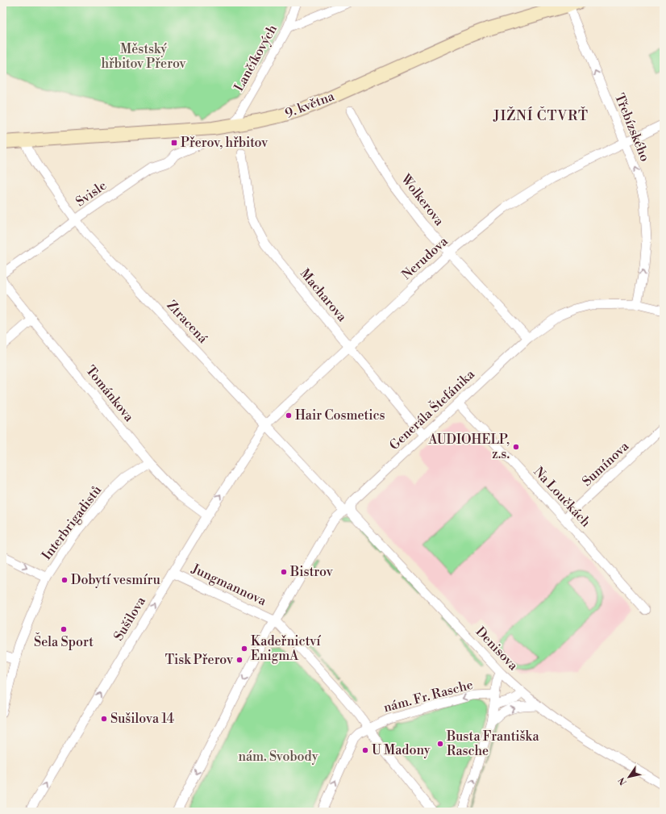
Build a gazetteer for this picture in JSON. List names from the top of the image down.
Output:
{
  "streets": {
    "main road": ["9. května"],
    "street": [
      "Lančíkových",
      "Třebízského",
      "Svisle",
      "Wolkerova",
      "Nerudova",
      "Macharova",
      "Ztracená",
      "Tománkova",
      "Generála Štefánika",
      "Sumínova",
      "Na Loučkách",
      "Interbrigadistů",
      "Jungmannova",
      "Sušilova",
      "Denisova",
      "nám. Fr. Rasche"
    ]
  },
  "crossings": [
    ["Lančíkových", "9. května"],
    ["9. května", "Třebízského"],
    ["9. května", "Ztracená"],
    ["Třebízského", "Nerudova"],
    ["Třebízského", "Generála Štefánika"],
    ["Svisle", "Ztracená"],
    ["Wolkerova", "Nerudova"],
    ["Wolkerova", "Generála Štefánika"],
    ["Nerudova", "Macharova"],
    ["Nerudova", "Ztracená"],
    ["Nerudova", "Sušilova"],
    ["Macharova", "Generála Štefánika"],
    ["Ztracená", "Generála Štefánika"],
    ["Ztracená", "Sušilova"],
    ["Ztracená", "Denisova"],
    ["Tománkova", "Interbrigadistů"],
    ["Tománkova", "Sušilova"],
    ["Generála Štefánika", "Na Loučkách"],
    ["Generála Štefánika", "Jungmannova"],
    ["Generála Štefánika", "Denisova"],
    ["Sumínova", "Na Loučkách"],
    ["Jungmannova", "Sušilova"],
    ["Denisova", "nám. Fr. Rasche"]
  ],
  "one_way": ["Třebízského", "Sušilova", "nám. Fr. Rasche"],
  "districts": ["JIŽNÍ ČTVRŤ"],
  "parks": ["Městský hřbitov Přerov", "nám. Svobody"],
  "places": {
    "transit": ["Přerov, hřbitov"],
    "other": [
      "Hair Cosmetics",
      "AUDIOHELP, z.s.",
      "Bistrov",
      "Dobytí vesmíru",
      "Šela Sport",
      "Kadeřnictví EnigmA",
      "Tisk Přerov",
      "Sušilova 14",
      "Busta Františka Rasche",
      "U Madony"
    ]
  },
  "north": "bottom left"
}
